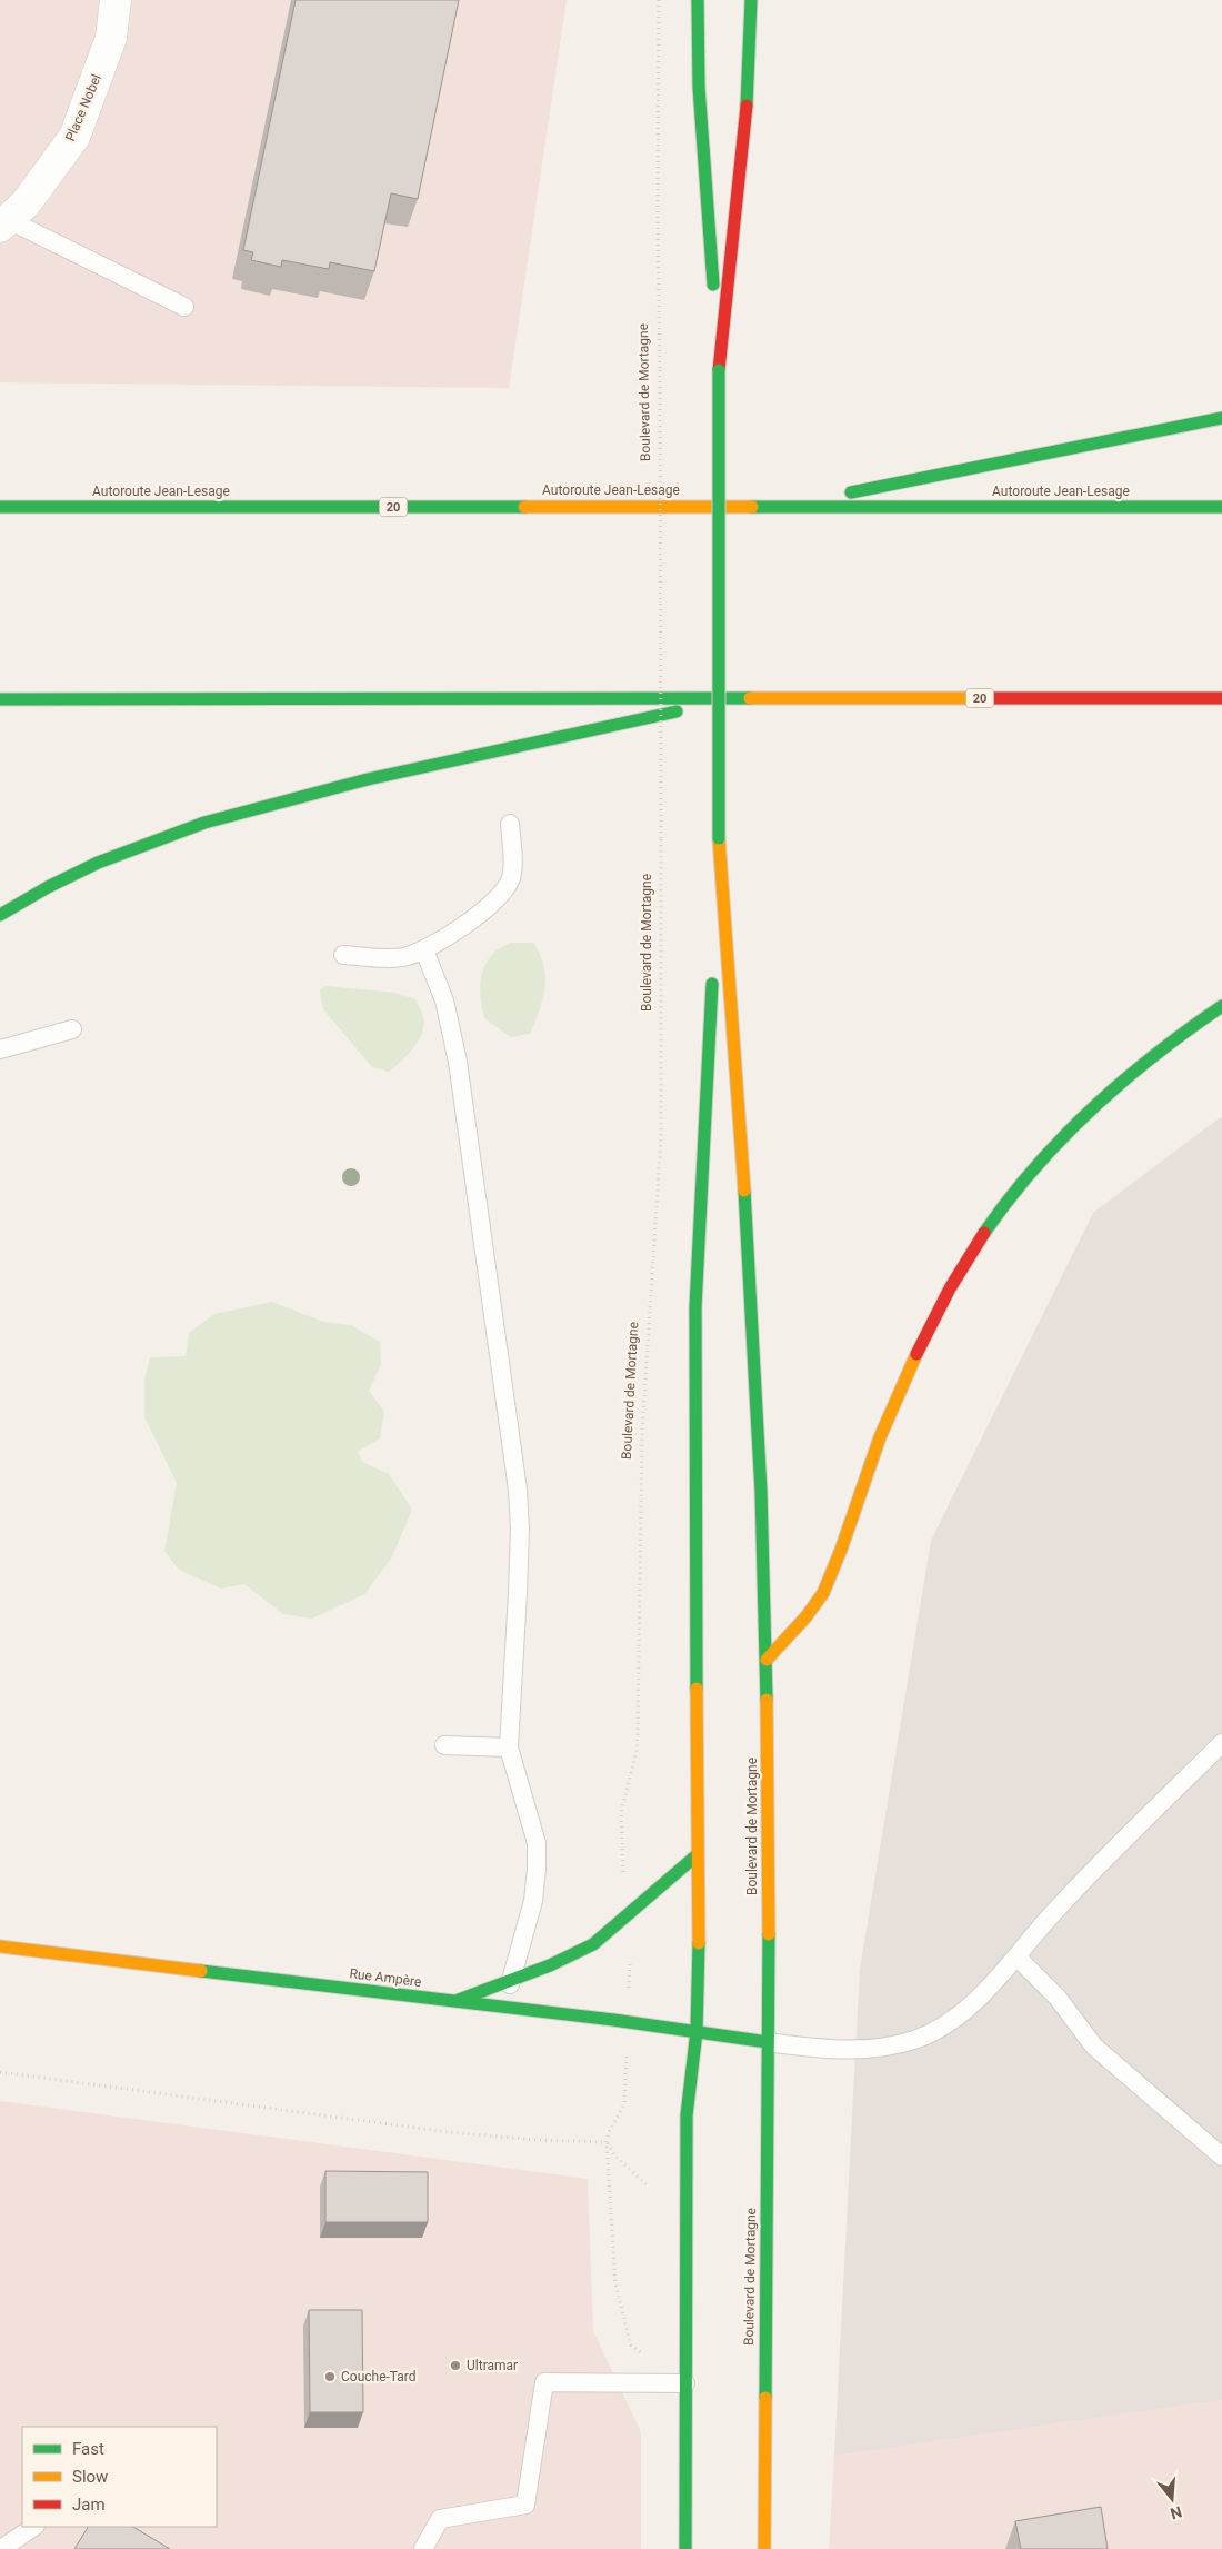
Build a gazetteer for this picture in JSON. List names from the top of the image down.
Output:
{
  "streets": {
    "main road": [
      "Boulevard de Mortagne",
      "Autoroute Jean-Lesage",
      "20",
      "Rue Ampère"
    ],
    "street": ["Place Nobel"]
  },
  "crossings": [
    ["Boulevard de Mortagne", "Rue Ampère"]
  ],
  "places": ["Ultramar", "Couche-Tard"],
  "legend": ["Fast", "Slow", "Jam"],
  "north": "bottom"
}
